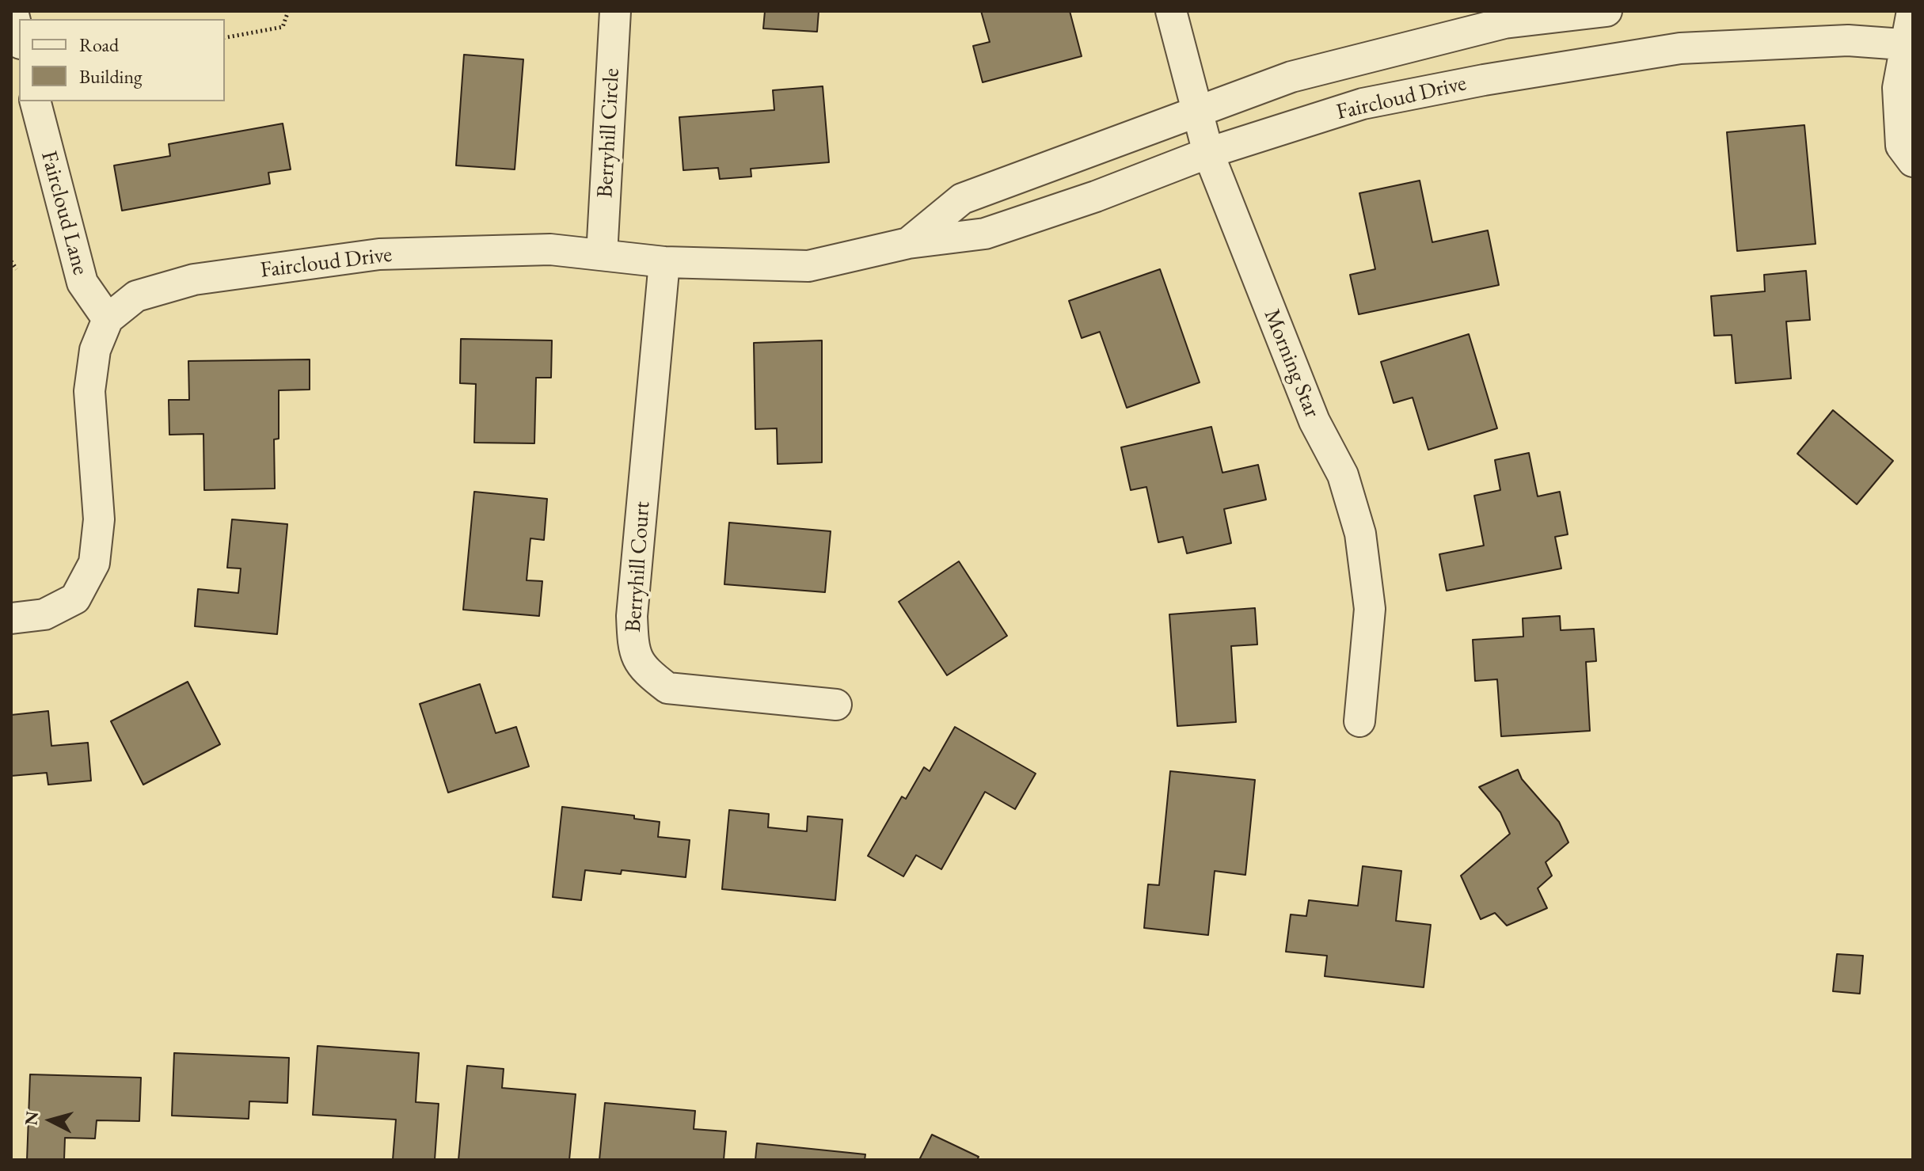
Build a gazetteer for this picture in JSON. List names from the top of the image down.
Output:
{
  "streets": {
    "street": [
      "Faircloud Drive",
      "Berryhill Circle",
      "Faircloud Lane",
      "Morning Star",
      "Berryhill Court"
    ]
  },
  "crossings": [
    ["Faircloud Drive", "Berryhill Circle"],
    ["Faircloud Drive", "Faircloud Lane"],
    ["Faircloud Drive", "Morning Star"],
    ["Faircloud Drive", "Berryhill Court"]
  ],
  "legend": ["Road", "Building"],
  "north": "left"
}
